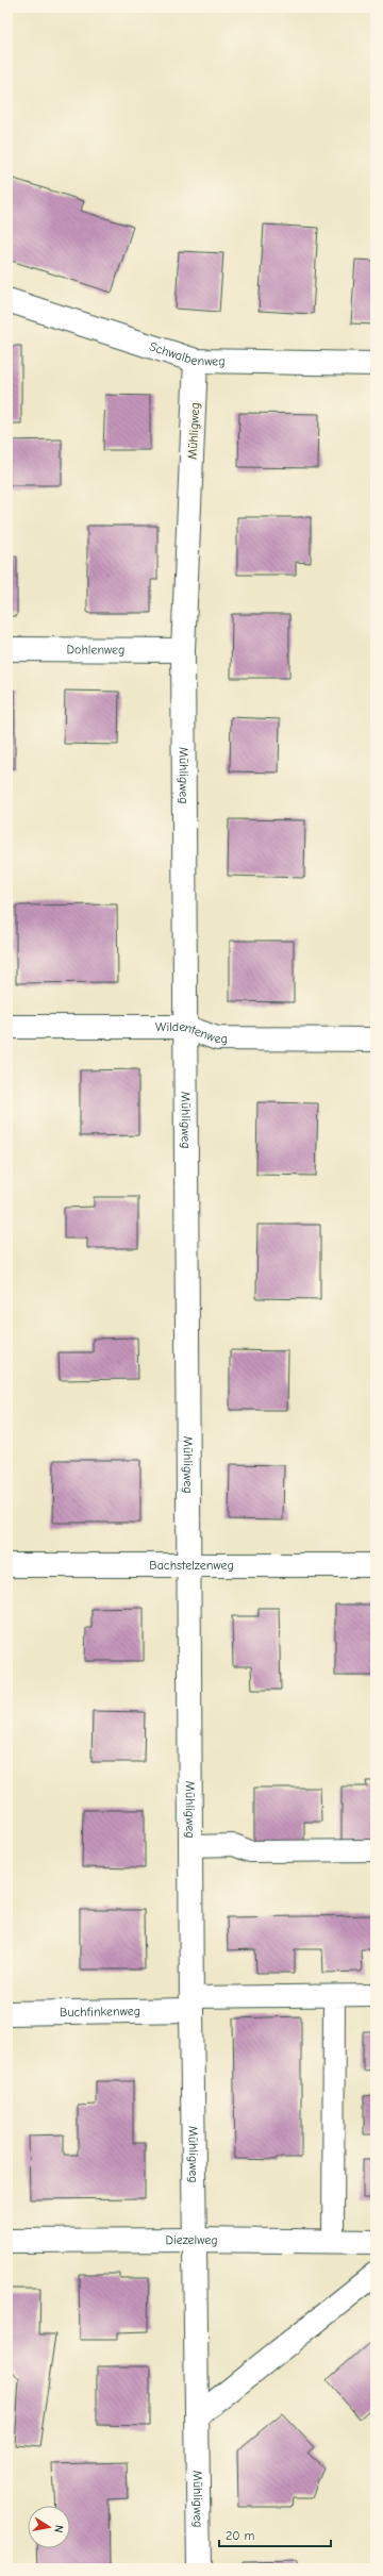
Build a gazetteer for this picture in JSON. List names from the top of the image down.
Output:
{
  "streets": {
    "street": [
      "Schwalbenweg",
      "Mühligweg",
      "Dohlenweg",
      "Wildentenweg",
      "Bachstelzenweg",
      "Buchfinkenweg",
      "Diezelweg"
    ]
  },
  "crossings": [
    ["Schwalbenweg", "Mühligweg"],
    ["Mühligweg", "Dohlenweg"],
    ["Mühligweg", "Wildentenweg"],
    ["Mühligweg", "Bachstelzenweg"],
    ["Mühligweg", "Buchfinkenweg"],
    ["Mühligweg", "Diezelweg"]
  ],
  "scale_bar": "20 m",
  "north": "right"
}
